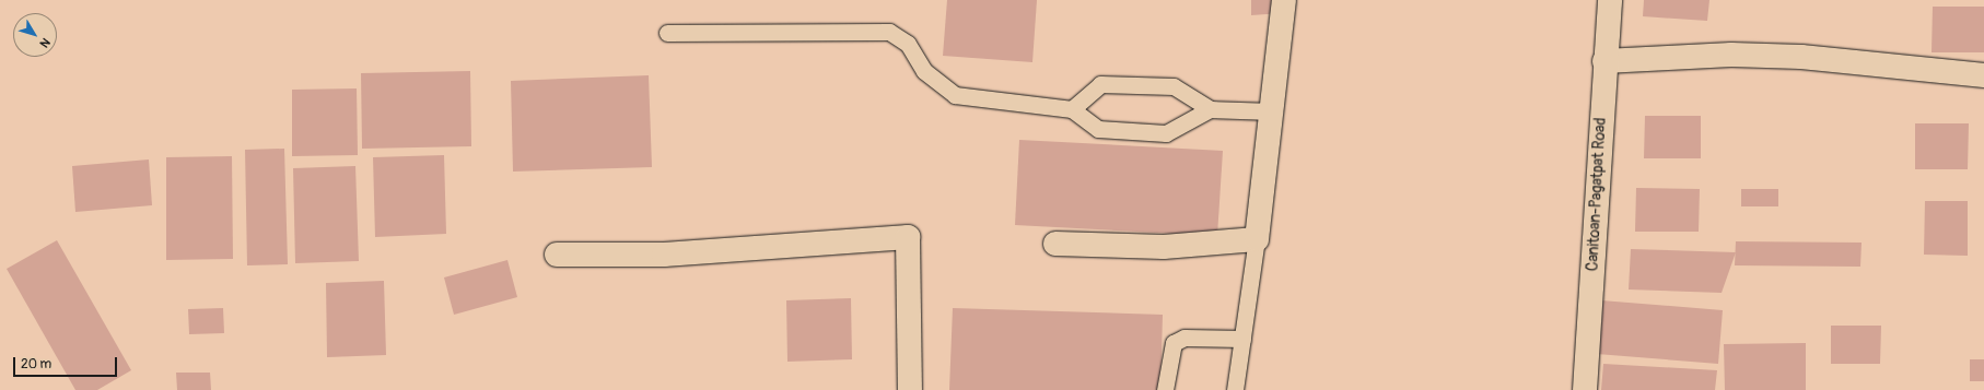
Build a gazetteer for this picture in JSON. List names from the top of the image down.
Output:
{
  "streets": {
    "street": ["Canitoan-Pagatpat Road"]
  },
  "scale_bar": "20 m",
  "north": "bottom right"
}
